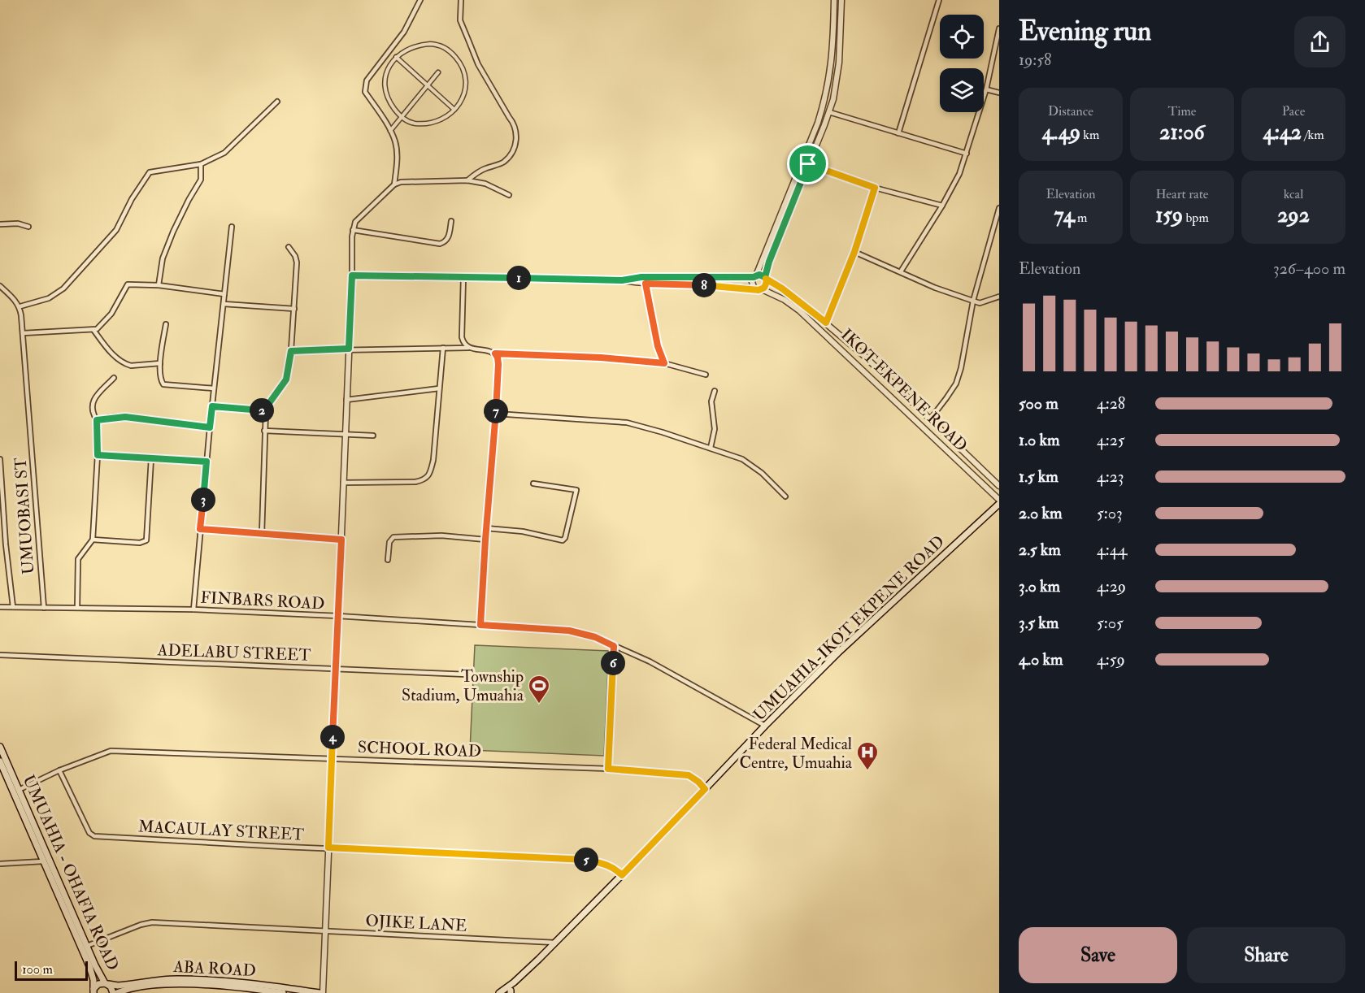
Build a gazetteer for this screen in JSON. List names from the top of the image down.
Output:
{
  "streets": {
    "main road": ["UMUAHIA-IKOT EKPENE ROAD", "UMUAHIA - OHAFIA ROAD", "ABA ROAD"],
    "street": [
      "IKOT EKPENE ROAD",
      "UMUOBASI ST",
      "FINBARS ROAD",
      "ADELABU STREET",
      "SCHOOL ROAD",
      "MACAULAY STREET",
      "OJIKE LANE"
    ]
  },
  "crossings": [
    ["UMUOBASI ST", "FINBARS ROAD"],
    ["FINBARS ROAD", "UMUAHIA-IKOT EKPENE ROAD"],
    ["UMUAHIA-IKOT EKPENE ROAD", "SCHOOL ROAD"],
    ["UMUAHIA-IKOT EKPENE ROAD", "MACAULAY STREET"],
    ["UMUAHIA-IKOT EKPENE ROAD", "OJIKE LANE"],
    ["SCHOOL ROAD", "MACAULAY STREET"],
    ["SCHOOL ROAD", "UMUAHIA - OHAFIA ROAD"],
    ["UMUAHIA - OHAFIA ROAD", "OJIKE LANE"],
    ["UMUAHIA - OHAFIA ROAD", "ABA ROAD"]
  ],
  "places": {
    "sports": ["Township Stadium, Umuahia"],
    "hospital": ["Federal Medical Centre, Umuahia"]
  },
  "scale_bar": "100 m",
  "page": {
    "heading": ["Evening run", "19:58"],
    "stats": [
      ["Distance", "4.49 km"],
      ["Time", "21:06"],
      ["Pace", "4:42 /km"],
      ["Elevation", "74 m"],
      ["Heart rate", "159 bpm"],
      ["kcal", "292"]
    ],
    "chart": ["Elevation", "326–400 m"],
    "pins": [
      "1",
      "8",
      "2",
      "7",
      "3",
      "6",
      "4",
      "5"
    ],
    "list": [
      {
        "name": "500 m",
        "note": "4:28"
      },
      {
        "name": "1.0 km",
        "note": "4:25"
      },
      {
        "name": "1.5 km",
        "note": "4:23"
      },
      {
        "name": "2.0 km",
        "note": "5:03"
      },
      {
        "name": "2.5 km",
        "note": "4:44"
      },
      {
        "name": "3.0 km",
        "note": "4:29"
      },
      {
        "name": "3.5 km",
        "note": "5:05"
      },
      {
        "name": "4.0 km",
        "note": "4:59"
      }
    ],
    "buttons": ["Save", "Share"],
    "scale": "100 m"
  }
}
